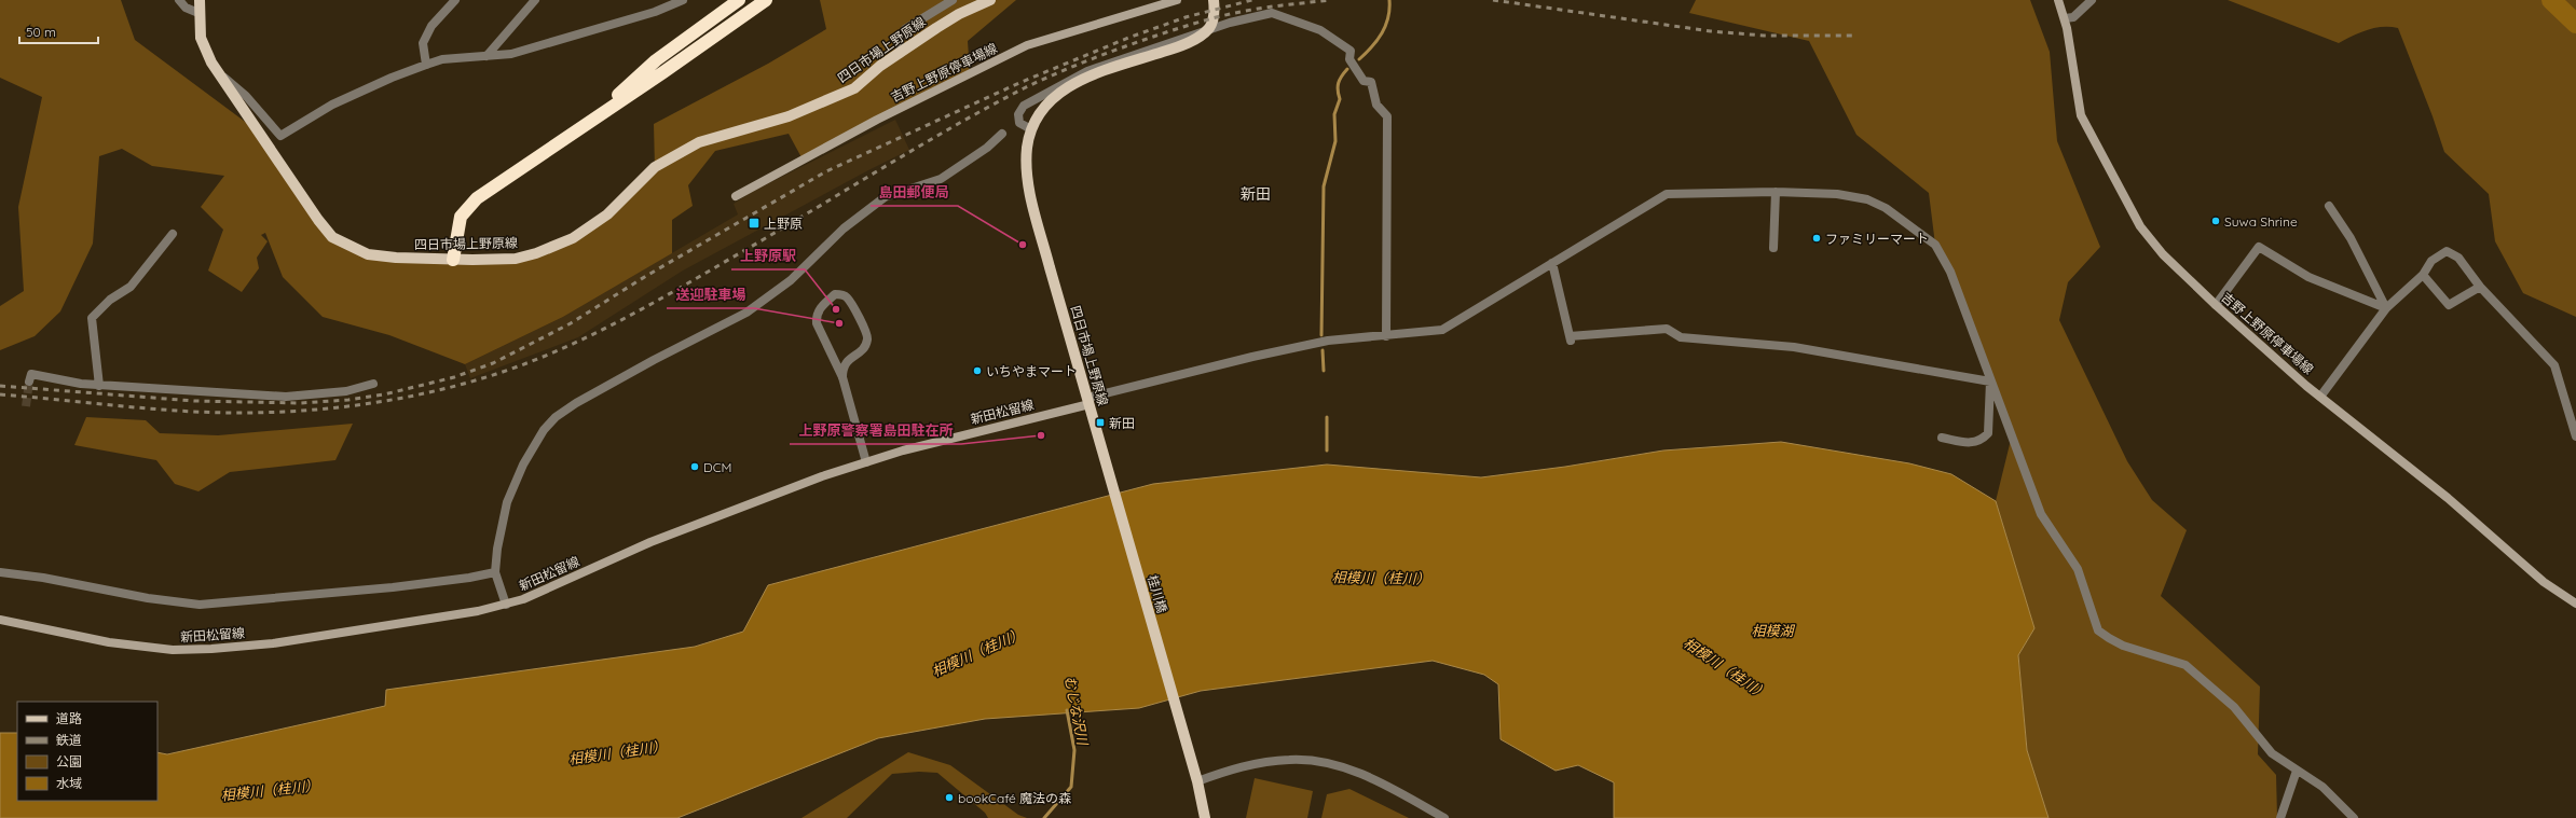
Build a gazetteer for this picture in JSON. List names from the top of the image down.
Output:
{
  "streets": {
    "main road": [
      "四日市場上野原線",
      "吉野上野原停車場線",
      "新田松留線",
      "桂川橋"
    ]
  },
  "crossings": [
    ["四日市場上野原線", "新田松留線"],
    ["四日市場上野原線", "桂川橋"]
  ],
  "districts": ["新田"],
  "water": ["相模川（桂川）", "相模湖", "むじな沢川"],
  "places": {
    "other": [
      "Suwa Shrine",
      "ファミリーマート",
      "島田郵便局",
      "上野原駅",
      "送迎駐車場",
      "いちやまマート",
      "上野原警察署島田駐在所",
      "DCM",
      "bookCafé 魔法の森"
    ],
    "transit": ["上野原", "新田"]
  },
  "legend": [
    "道路",
    "鉄道",
    "公園",
    "水域"
  ],
  "scale_bar": "50 m"
}
